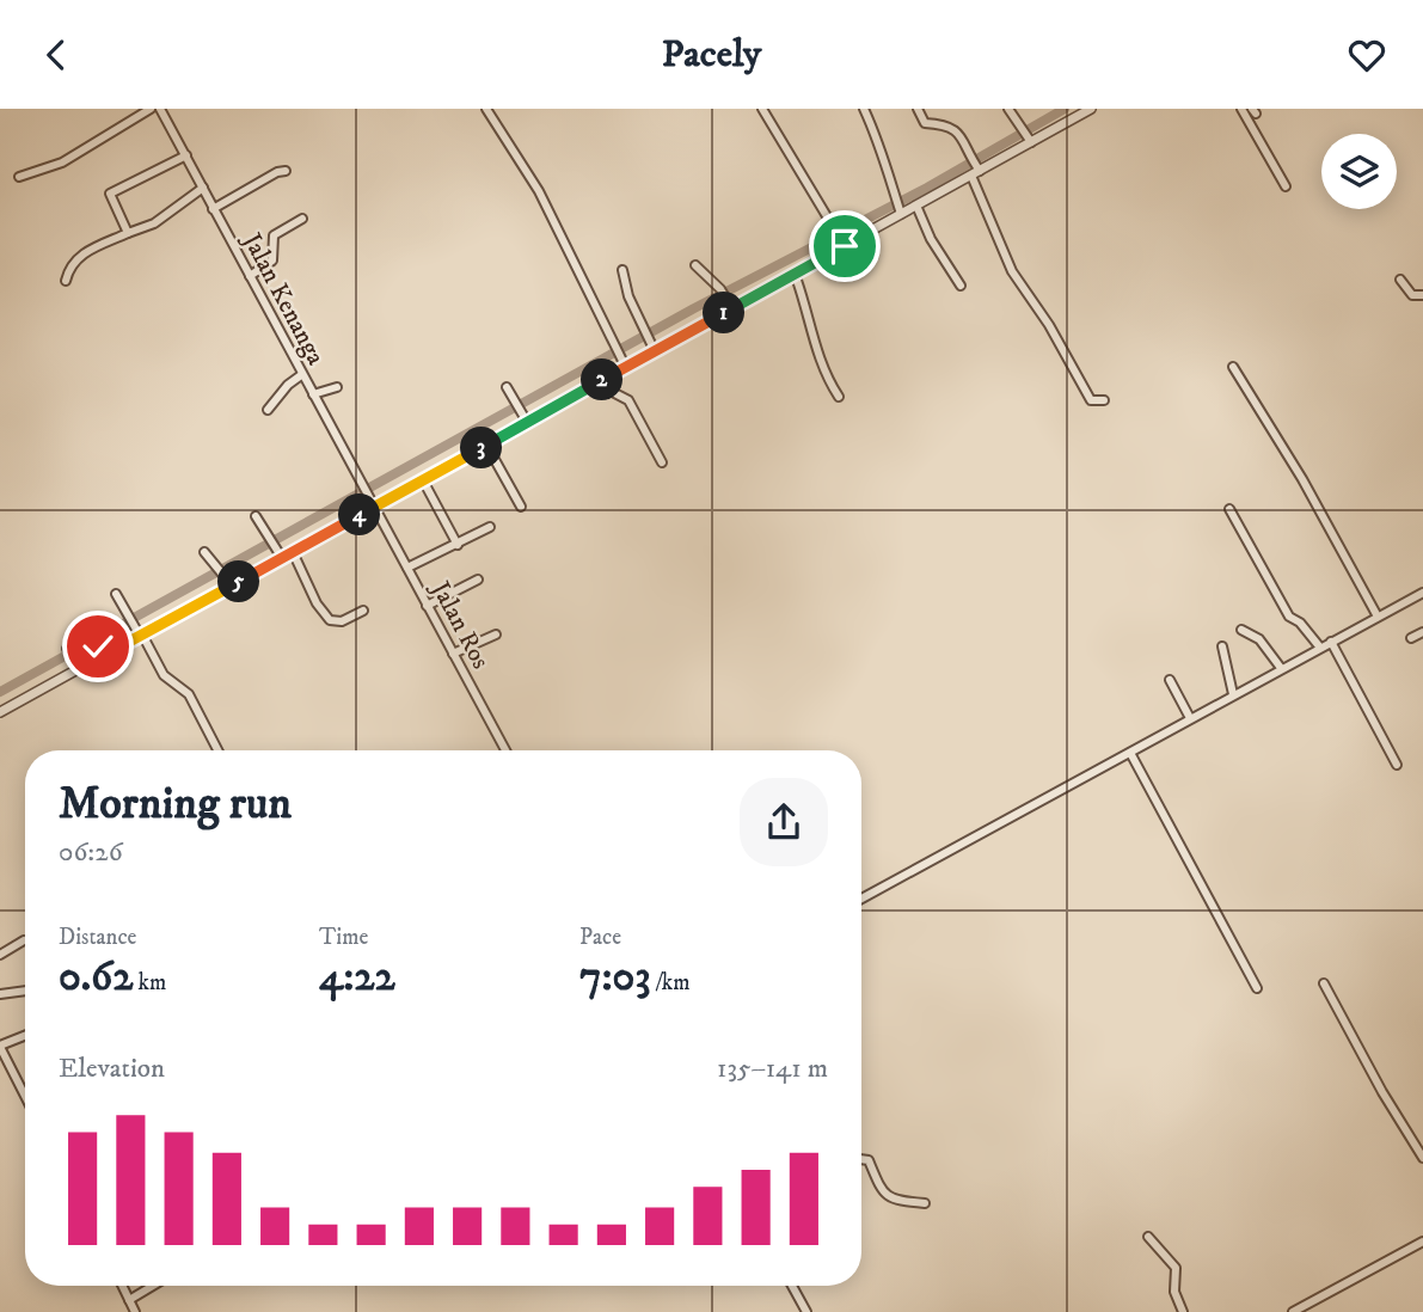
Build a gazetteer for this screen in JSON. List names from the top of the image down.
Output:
{
  "streets": {
    "street": ["Jalan Kenanga", "Jalan Ros"]
  },
  "crossings": [
    ["Jalan Kenanga", "Jalan Ros"]
  ],
  "page": {
    "header": "Pacely",
    "pins": [
      "1",
      "2",
      "3",
      "4",
      "5"
    ],
    "heading": ["Morning run", "06:26"],
    "stats": [
      ["Distance", "0.62 km"],
      ["Time", "4:22"],
      ["Pace", "7:03 /km"]
    ],
    "chart": ["Elevation", "135–141 m"]
  }
}
